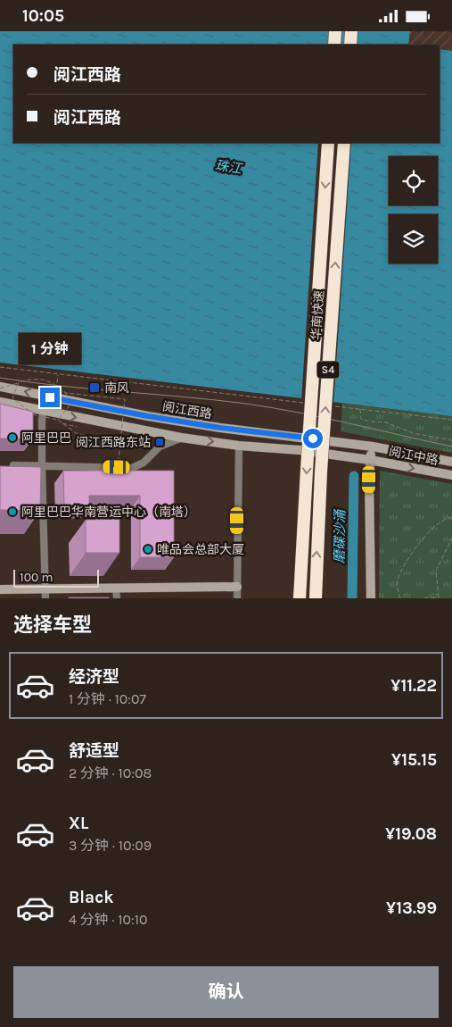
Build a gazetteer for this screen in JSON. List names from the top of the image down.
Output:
{
  "streets": {
    "highway": ["华南快速", "S4"],
    "main road": ["阅江西路", "阅江中路"]
  },
  "crossings": [
    ["阅江西路", "阅江中路"]
  ],
  "water": ["珠江", "磨碟沙涌"],
  "places": {
    "transit": ["南风", "阅江西路东站"],
    "other": ["阿里巴巴", "阿里巴巴华南营运中心（南塔）", "唯品会总部大厦"]
  },
  "scale_bar": "100 m",
  "page": {
    "status": "10:05",
    "banner": ["阅江西路", "阅江西路"],
    "bubble": "1 分钟",
    "scale": "100 m",
    "heading": "选择车型",
    "list": [
      {
        "name": "经济型",
        "note": "1 分钟 · 10:07",
        "value": "¥11.22"
      },
      {
        "name": "舒适型",
        "note": "2 分钟 · 10:08",
        "value": "¥15.15"
      },
      {
        "name": "XL",
        "note": "3 分钟 · 10:09",
        "value": "¥19.08"
      },
      {
        "name": "Black",
        "note": "4 分钟 · 10:10",
        "value": "¥13.99"
      }
    ],
    "buttons": "确认"
  }
}
